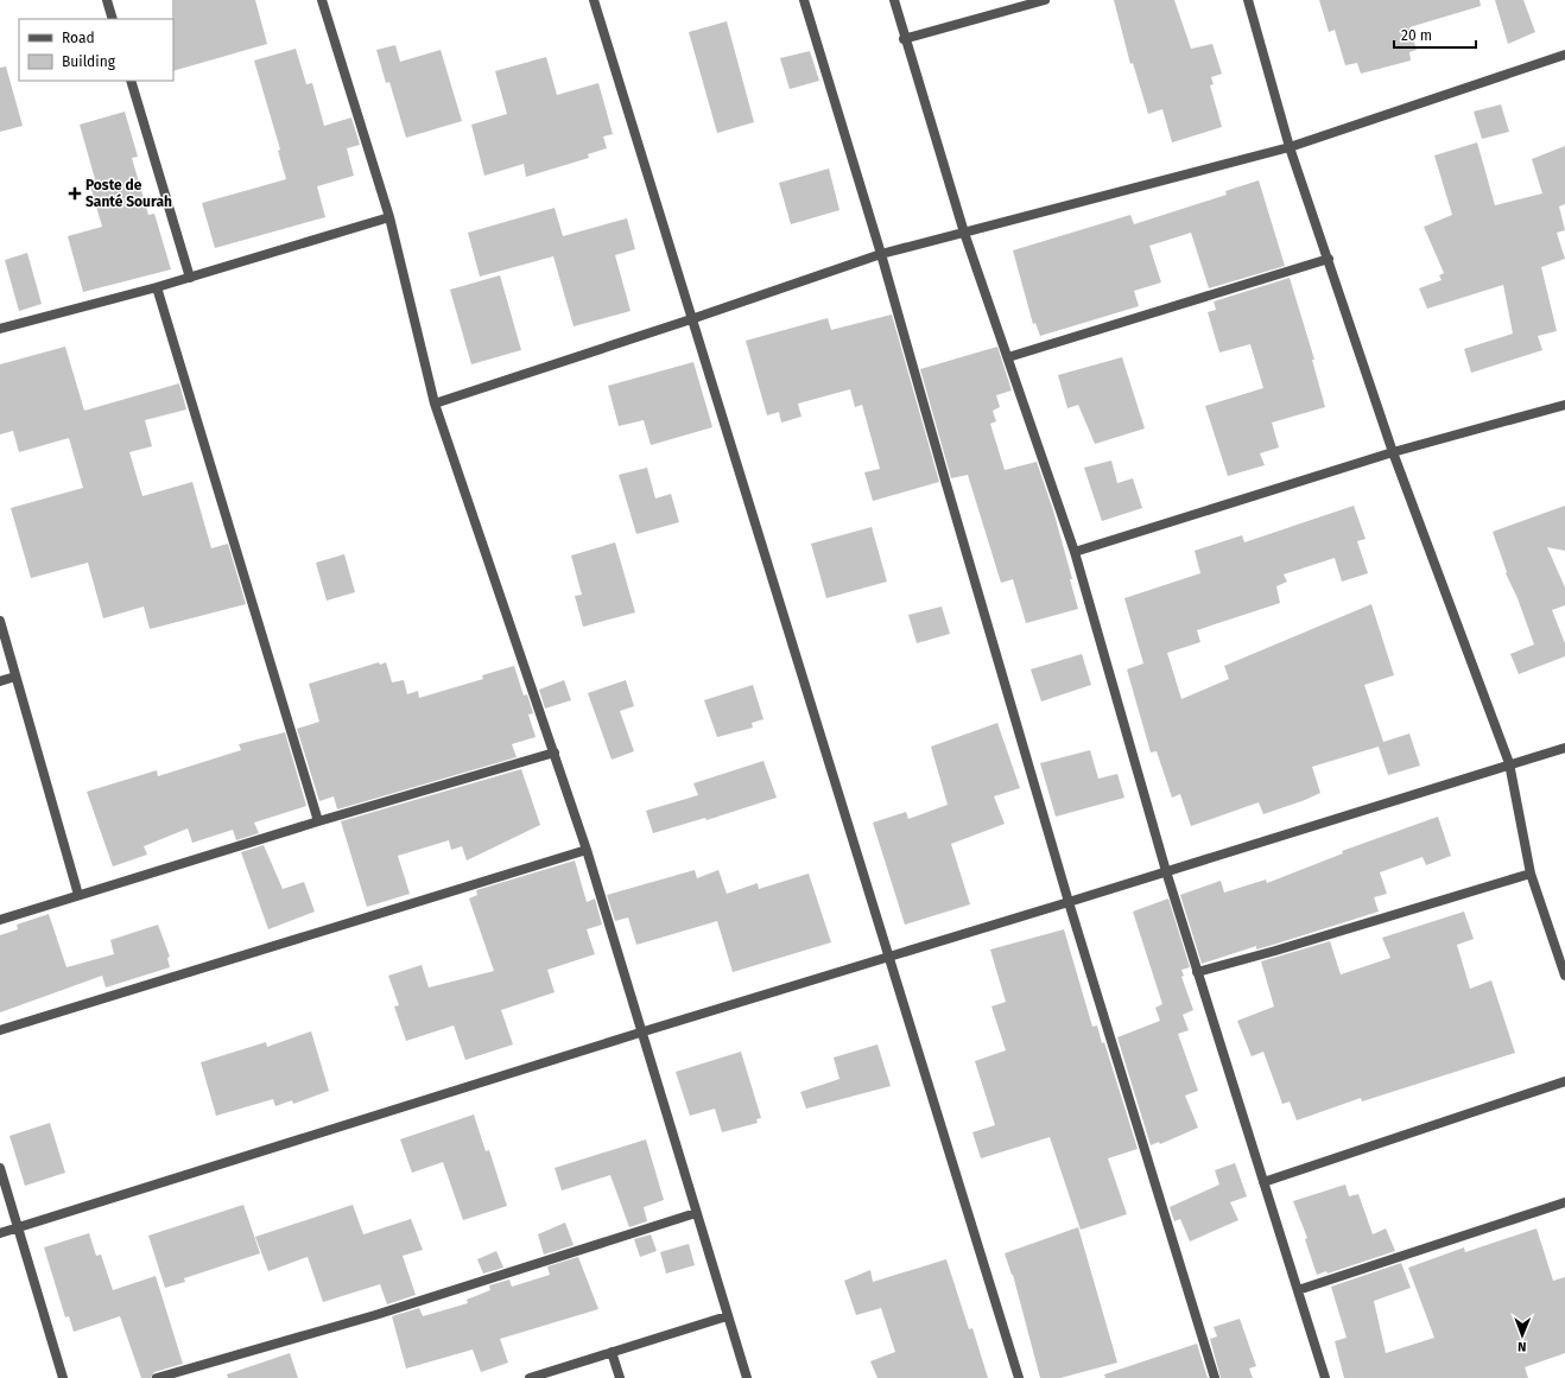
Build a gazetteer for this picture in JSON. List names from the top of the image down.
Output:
{
  "places": {
    "health": ["Poste de Santé Sourah"]
  },
  "legend": ["Road", "Building"],
  "scale_bar": "20 m",
  "north": "bottom"
}
